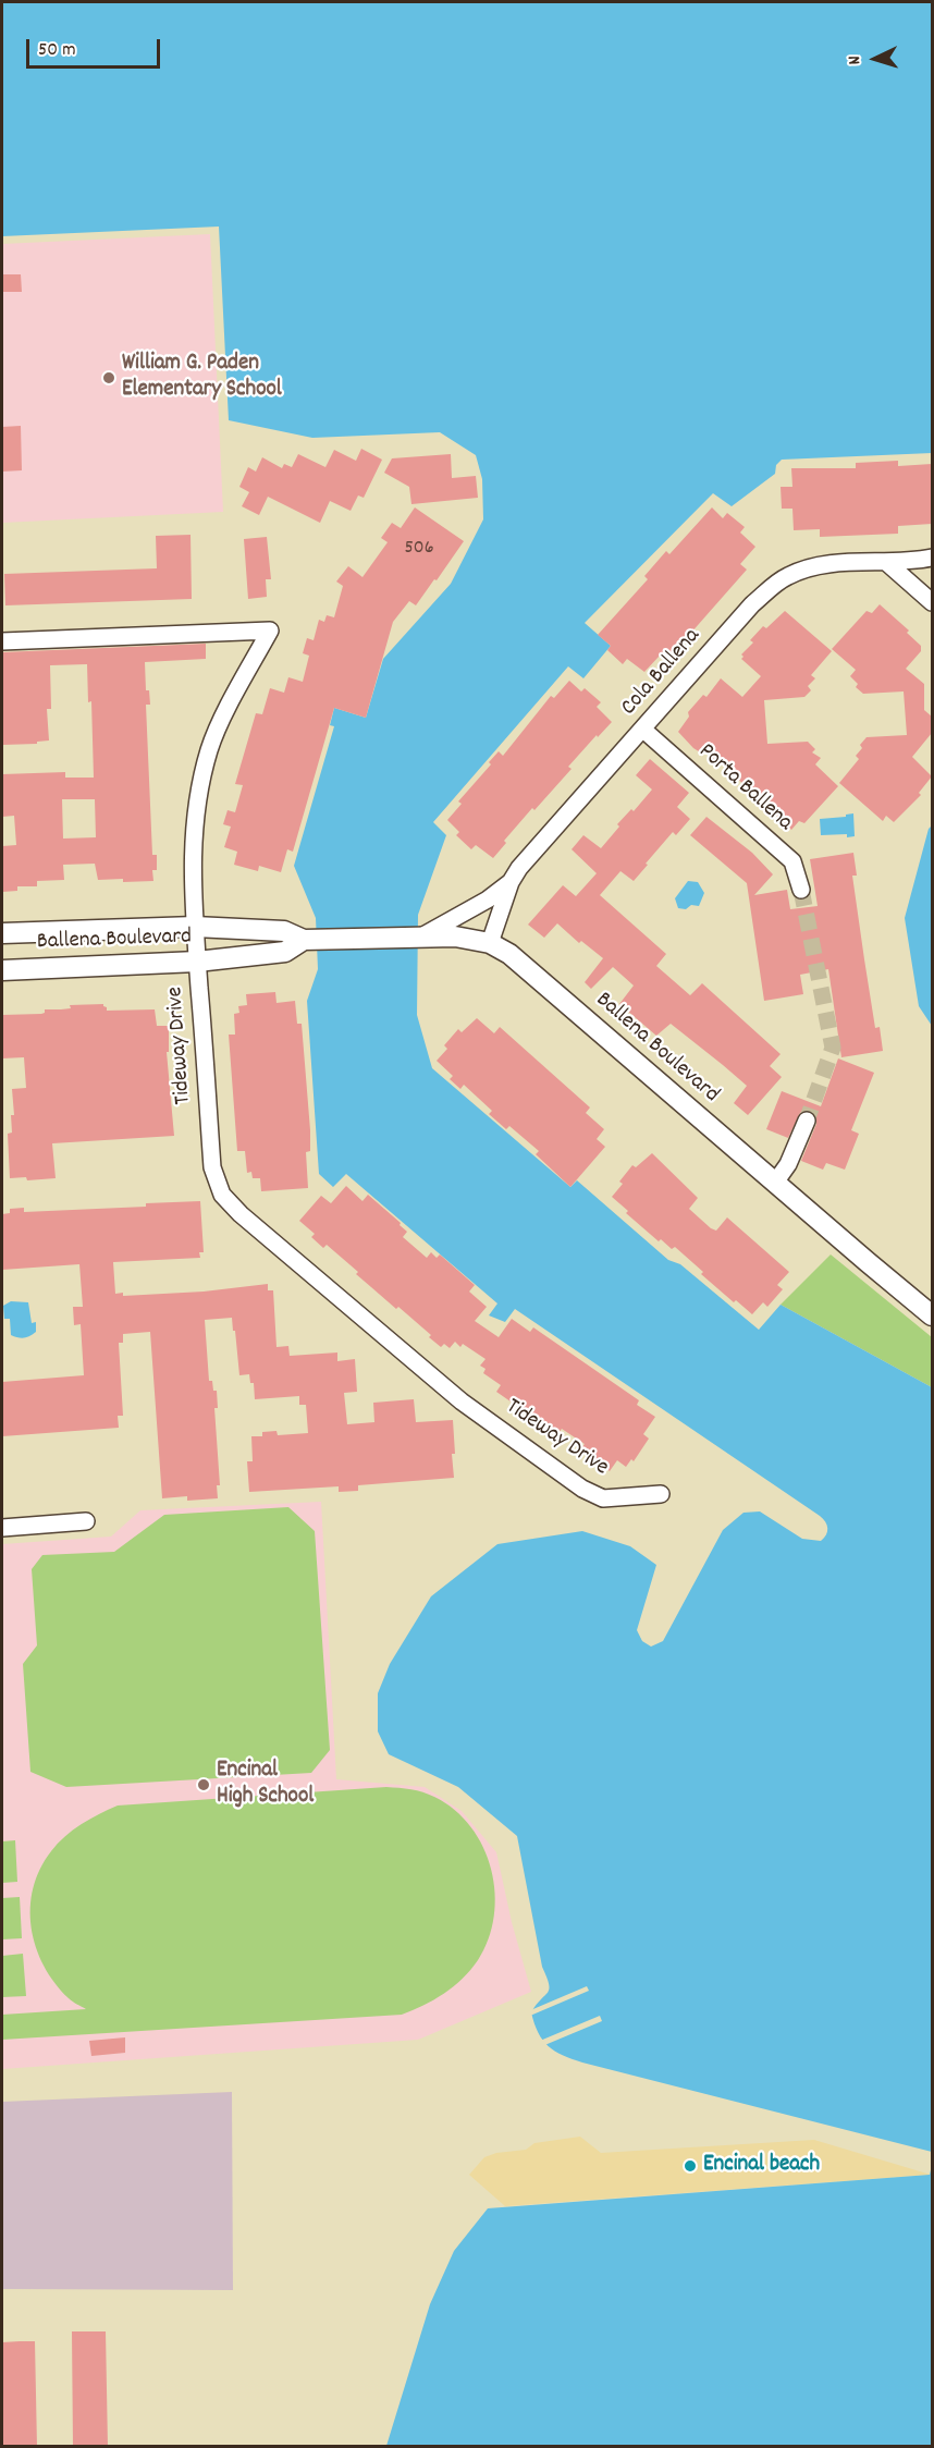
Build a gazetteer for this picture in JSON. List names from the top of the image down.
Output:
{
  "streets": {
    "street": [
      "Cola Ballena",
      "Porta Ballena",
      "Ballena Boulevard",
      "Tideway Drive"
    ]
  },
  "crossings": [
    ["Cola Ballena", "Porta Ballena"],
    ["Cola Ballena", "Ballena Boulevard"],
    ["Ballena Boulevard", "Tideway Drive"]
  ],
  "places": ["William G. Paden Elementary School", "Encinal High School", "Encinal beach"],
  "house_numbers": ["506"],
  "scale_bar": "50 m",
  "north": "left"
}
